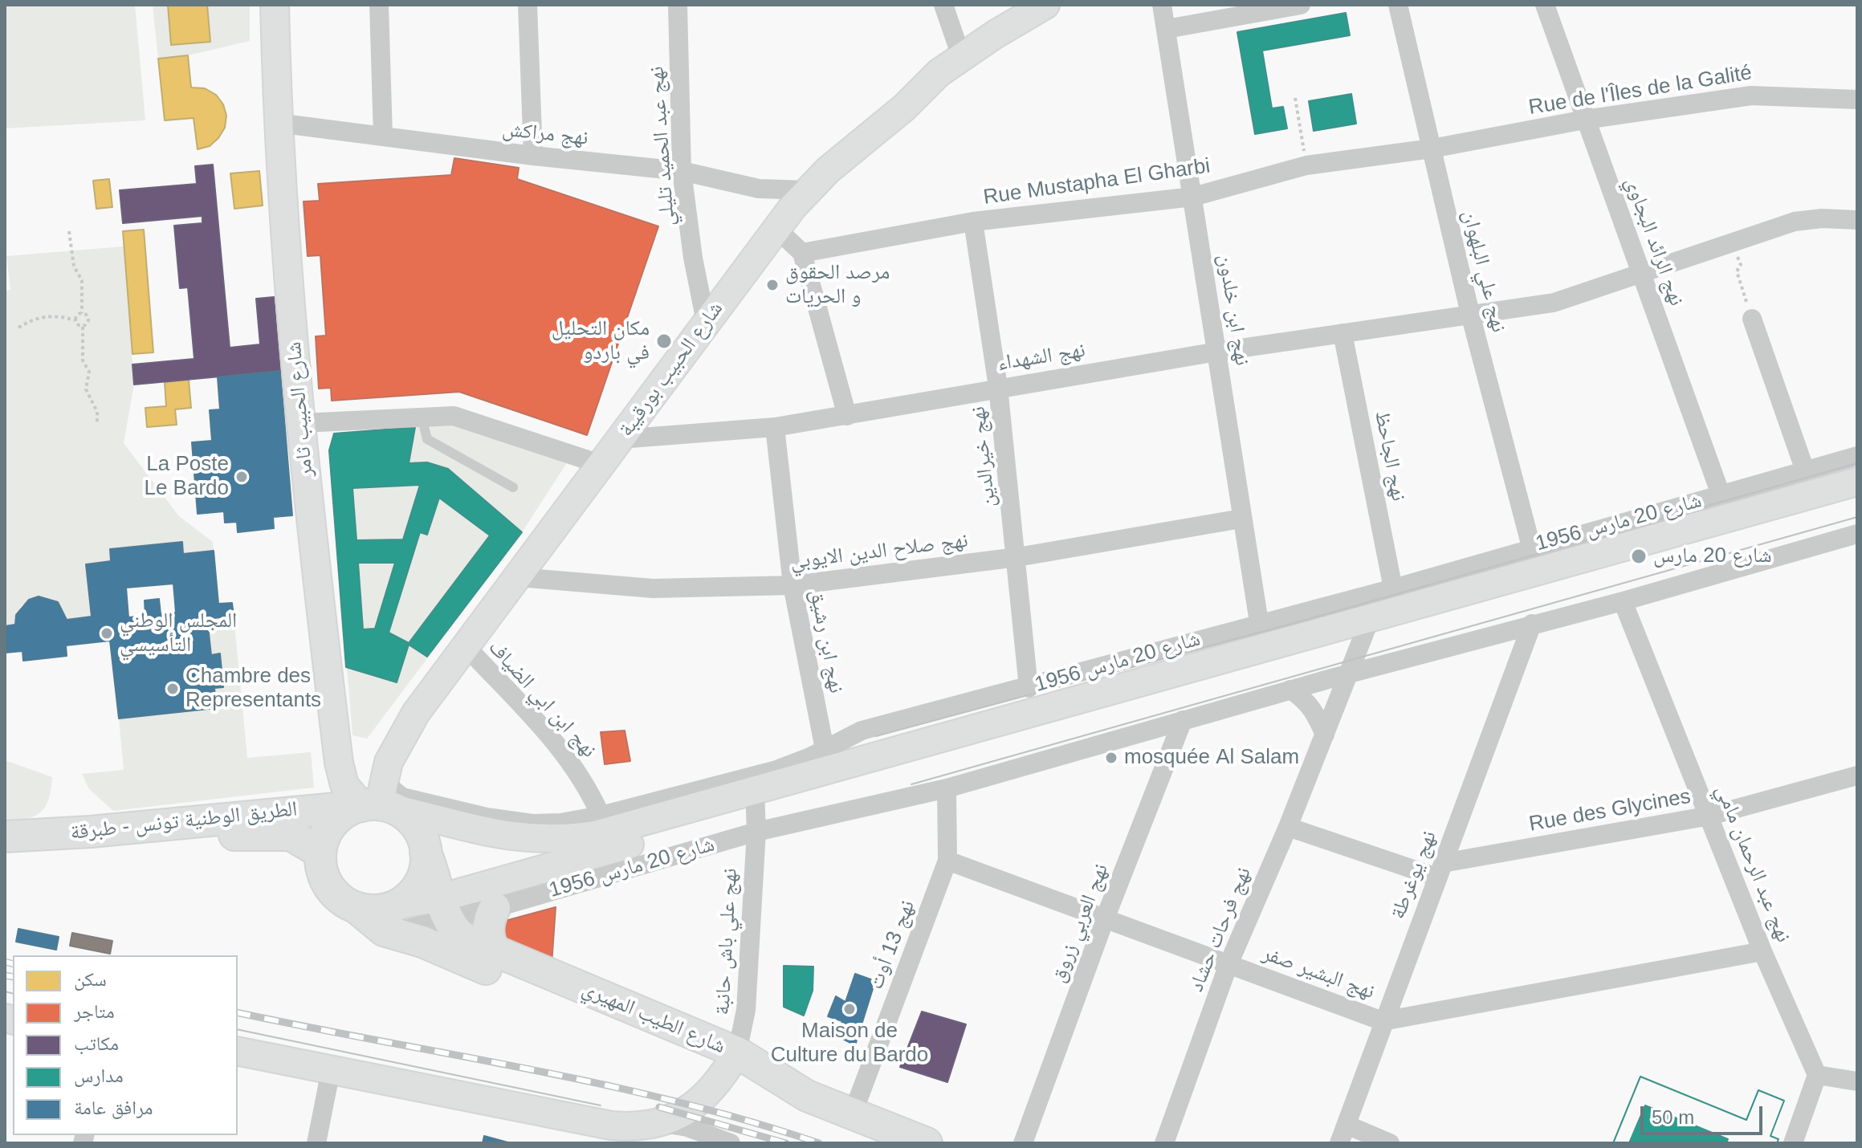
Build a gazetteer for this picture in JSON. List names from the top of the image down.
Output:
{
  "streets": {
    "main road": [
      "شارع الحبيب بورقيبة",
      "شارع الحبيب ثامر",
      "شارع 20 مارس 1956",
      "الطريق الوطنية تونس - طبرقة",
      "شارع الطيب المهيري"
    ],
    "street": [
      "Rue de l'Îles de la Galité",
      "نهج مراكش",
      "نهج عبد الحميد تليلي",
      "Rue Mustapha El Gharbi",
      "نهج الرائد البجاوي",
      "نهج علي البلهوان",
      "نهج ابن خلدون",
      "نهج الشهداء",
      "نهج الجاحظ",
      "نهج خيرالدين",
      "نهج صلاح الدين الايوبي",
      "نهج ابن رشيق",
      "نهج ابن ابي الضياف",
      "Rue des Glycines",
      "نهج عبد الرحمان مامي",
      "نهج يوغرطة",
      "نهج العربي زروق",
      "نهج فرحات حشاد",
      "نهج علي باش حانبة",
      "نهج 13 أوت",
      "نهج البشير صفر"
    ]
  },
  "crossings": [
    ["Rue de l'Îles de la Galité", "Rue Mustapha El Gharbi"],
    ["Rue de l'Îles de la Galité", "نهج الرائد البجاوي"],
    ["Rue de l'Îles de la Galité", "نهج علي البلهوان"],
    ["نهج مراكش", "نهج عبد الحميد تليلي"],
    ["نهج مراكش", "شارع الحبيب بورقيبة"],
    ["نهج مراكش", "شارع الحبيب ثامر"],
    ["نهج عبد الحميد تليلي", "شارع الحبيب بورقيبة"],
    ["Rue Mustapha El Gharbi", "نهج علي البلهوان"],
    ["Rue Mustapha El Gharbi", "نهج ابن خلدون"],
    ["Rue Mustapha El Gharbi", "نهج خيرالدين"],
    ["نهج الرائد البجاوي", "نهج الشهداء"],
    ["نهج الرائد البجاوي", "شارع 20 مارس 1956"],
    ["نهج علي البلهوان", "نهج الشهداء"],
    ["نهج علي البلهوان", "شارع 20 مارس 1956"],
    ["نهج ابن خلدون", "نهج الشهداء"],
    ["نهج ابن خلدون", "شارع 20 مارس 1956"],
    ["نهج ابن خلدون", "نهج صلاح الدين الايوبي"],
    ["نهج الشهداء", "شارع الحبيب بورقيبة"],
    ["نهج الشهداء", "نهج الجاحظ"],
    ["نهج الشهداء", "نهج خيرالدين"],
    ["نهج الشهداء", "نهج ابن رشيق"],
    ["شارع الحبيب بورقيبة", "شارع الحبيب ثامر"],
    ["شارع الحبيب بورقيبة", "شارع 20 مارس 1956"],
    ["شارع الحبيب بورقيبة", "نهج صلاح الدين الايوبي"],
    ["شارع الحبيب بورقيبة", "نهج ابن ابي الضياف"],
    ["شارع الحبيب بورقيبة", "الطريق الوطنية تونس - طبرقة"],
    ["شارع الحبيب بورقيبة", "شارع الطيب المهيري"],
    ["شارع الحبيب ثامر", "شارع 20 مارس 1956"],
    ["شارع الحبيب ثامر", "الطريق الوطنية تونس - طبرقة"],
    ["شارع الحبيب ثامر", "شارع الطيب المهيري"],
    ["نهج الجاحظ", "شارع 20 مارس 1956"],
    ["نهج خيرالدين", "شارع 20 مارس 1956"],
    ["نهج خيرالدين", "نهج صلاح الدين الايوبي"],
    ["شارع 20 مارس 1956", "نهج ابن رشيق"],
    ["شارع 20 مارس 1956", "نهج ابن ابي الضياف"],
    ["شارع 20 مارس 1956", "الطريق الوطنية تونس - طبرقة"],
    ["شارع 20 مارس 1956", "نهج عبد الرحمان مامي"],
    ["شارع 20 مارس 1956", "نهج يوغرطة"],
    ["شارع 20 مارس 1956", "نهج العربي زروق"],
    ["شارع 20 مارس 1956", "نهج فرحات حشاد"],
    ["شارع 20 مارس 1956", "نهج علي باش حانبة"],
    ["شارع 20 مارس 1956", "نهج 13 أوت"],
    ["شارع 20 مارس 1956", "شارع الطيب المهيري"],
    ["نهج صلاح الدين الايوبي", "نهج ابن رشيق"],
    ["Rue des Glycines", "نهج عبد الرحمان مامي"],
    ["Rue des Glycines", "نهج يوغرطة"],
    ["Rue des Glycines", "نهج فرحات حشاد"],
    ["الطريق الوطنية تونس - طبرقة", "شارع الطيب المهيري"],
    ["نهج عبد الرحمان مامي", "نهج البشير صفر"],
    ["نهج يوغرطة", "نهج البشير صفر"],
    ["نهج العربي زروق", "نهج البشير صفر"],
    ["نهج فرحات حشاد", "نهج البشير صفر"],
    ["نهج علي باش حانبة", "شارع الطيب المهيري"],
    ["نهج 13 أوت", "نهج البشير صفر"],
    ["نهج 13 أوت", "شارع الطيب المهيري"]
  ],
  "places": [
    "مرصد الحقوق و الحريات",
    "مكان التحليل في باردو",
    "La Poste Le Bardo",
    "شارع 20 مارس",
    "المجلس الوطني التأسيسي",
    "Chambre des Representants",
    "mosquée Al Salam",
    "Maison de Culture du Bardo"
  ],
  "legend": [
    "سكن",
    "متاجر",
    "مكاتب",
    "مدارس",
    "مرافق عامة"
  ],
  "scale_bar": "50 m"
}
